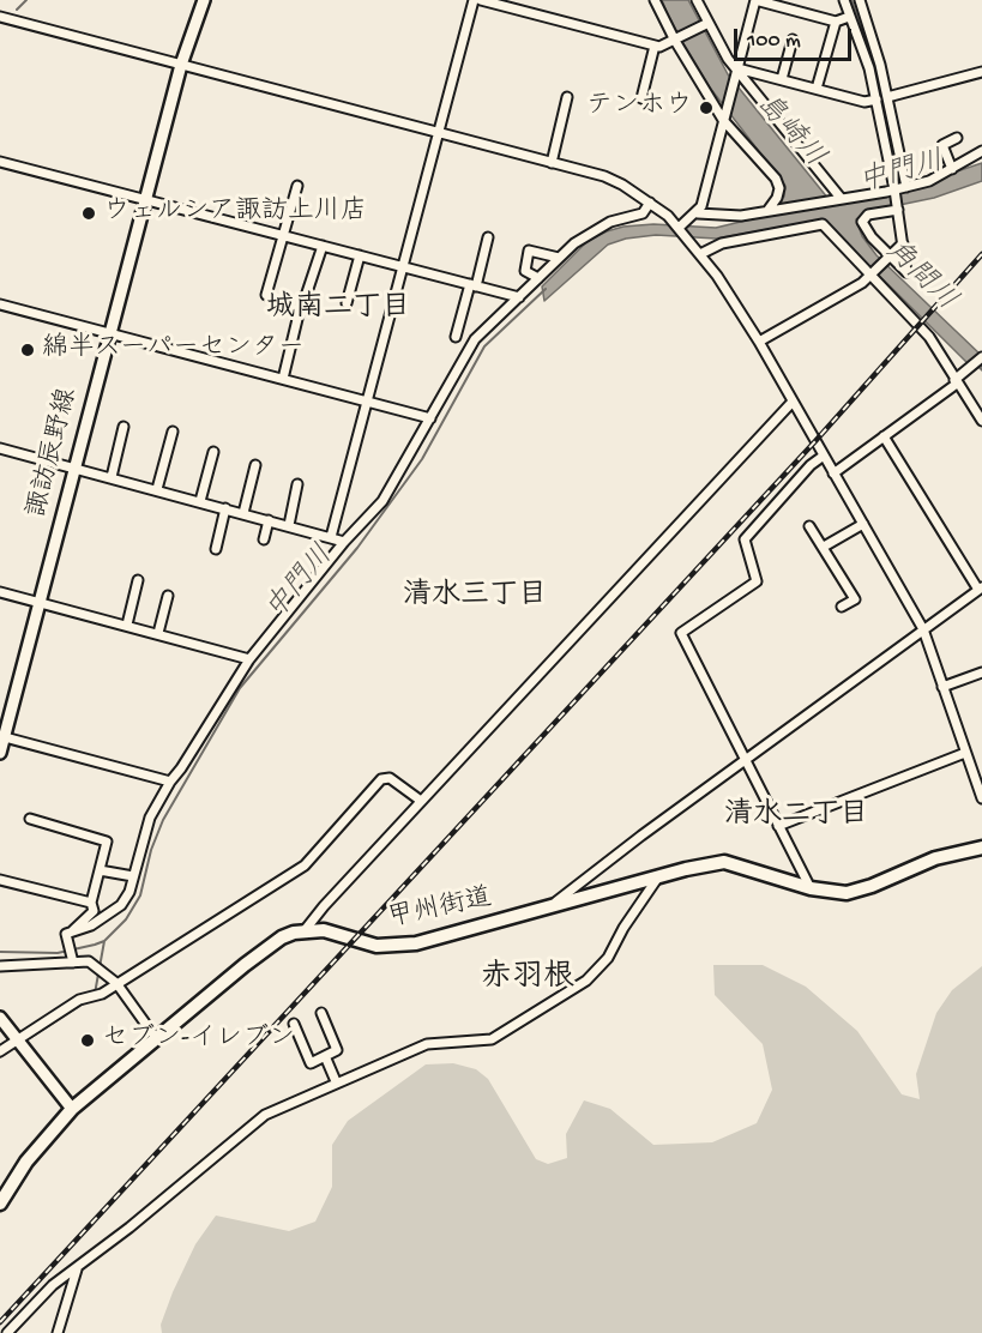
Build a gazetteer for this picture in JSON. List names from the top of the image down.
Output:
{
  "streets": {
    "highway": ["甲州街道"],
    "main road": ["諏訪辰野線"]
  },
  "districts": [
    "城南二丁目",
    "清水三丁目",
    "清水二丁目",
    "赤羽根"
  ],
  "water": ["島崎川", "中門川", "角間川"],
  "places": [
    "テンホウ",
    "ウェルシア諏訪上川店",
    "綿半スーパーセンター",
    "セブン-イレブン"
  ],
  "scale_bar": "100 m"
}
